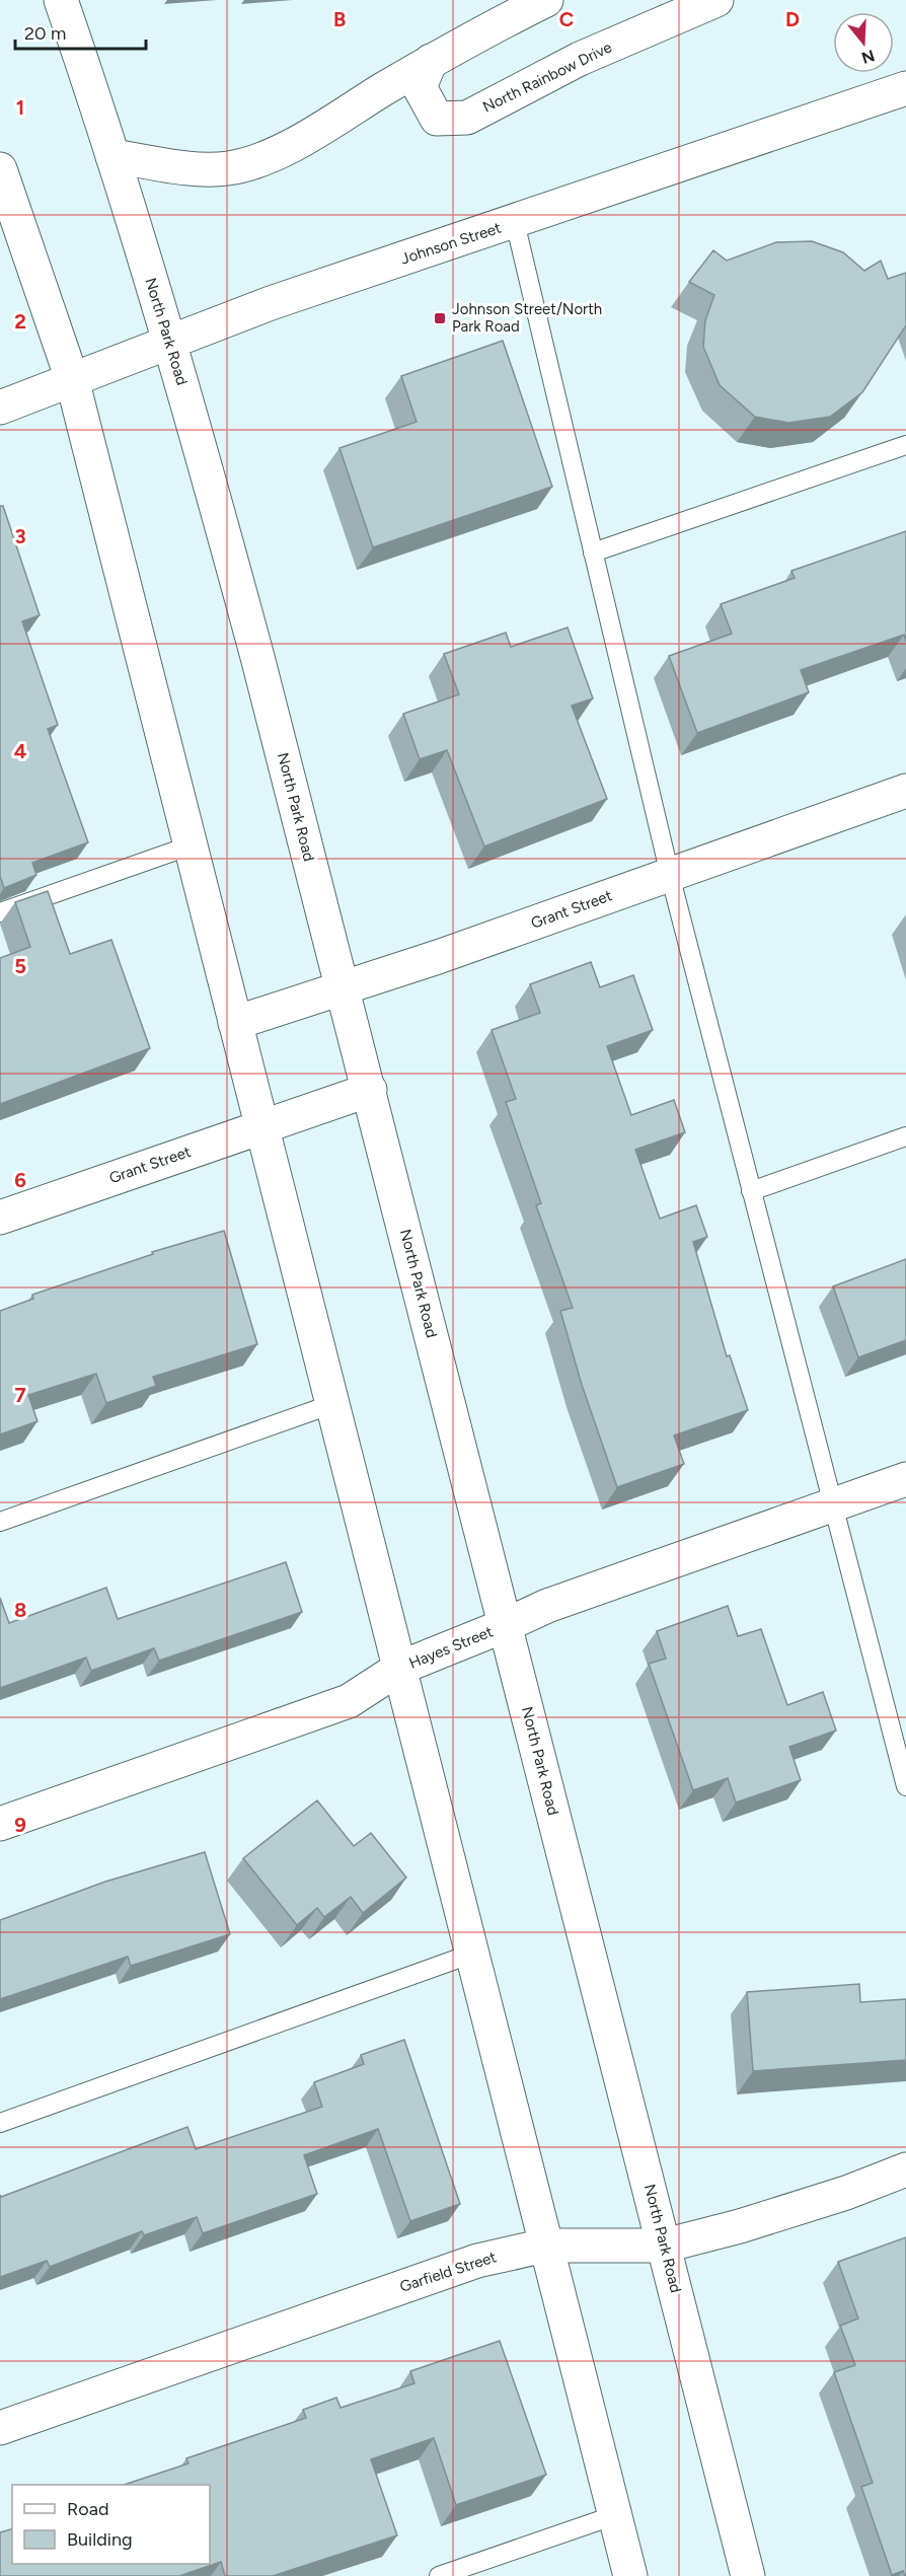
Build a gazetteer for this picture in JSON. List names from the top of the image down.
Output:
{
  "streets": {
    "street": [
      "North Rainbow Drive",
      "Johnson Street",
      "North Park Road",
      "Grant Street",
      "Hayes Street",
      "Garfield Street"
    ]
  },
  "crossings": [
    ["Johnson Street", "North Park Road"],
    ["North Park Road", "Grant Street"],
    ["North Park Road", "Hayes Street"],
    ["North Park Road", "Garfield Street"]
  ],
  "places": {
    "transit": ["Johnson Street/North Park Road"]
  },
  "legend": ["Road", "Building"],
  "scale_bar": "20 m",
  "north": "bottom",
  "grid": {
    "columns": ["B", "C", "D"],
    "rows": [
      "1",
      "2",
      "3",
      "4",
      "5",
      "6",
      "7",
      "8",
      "9"
    ]
  }
}
